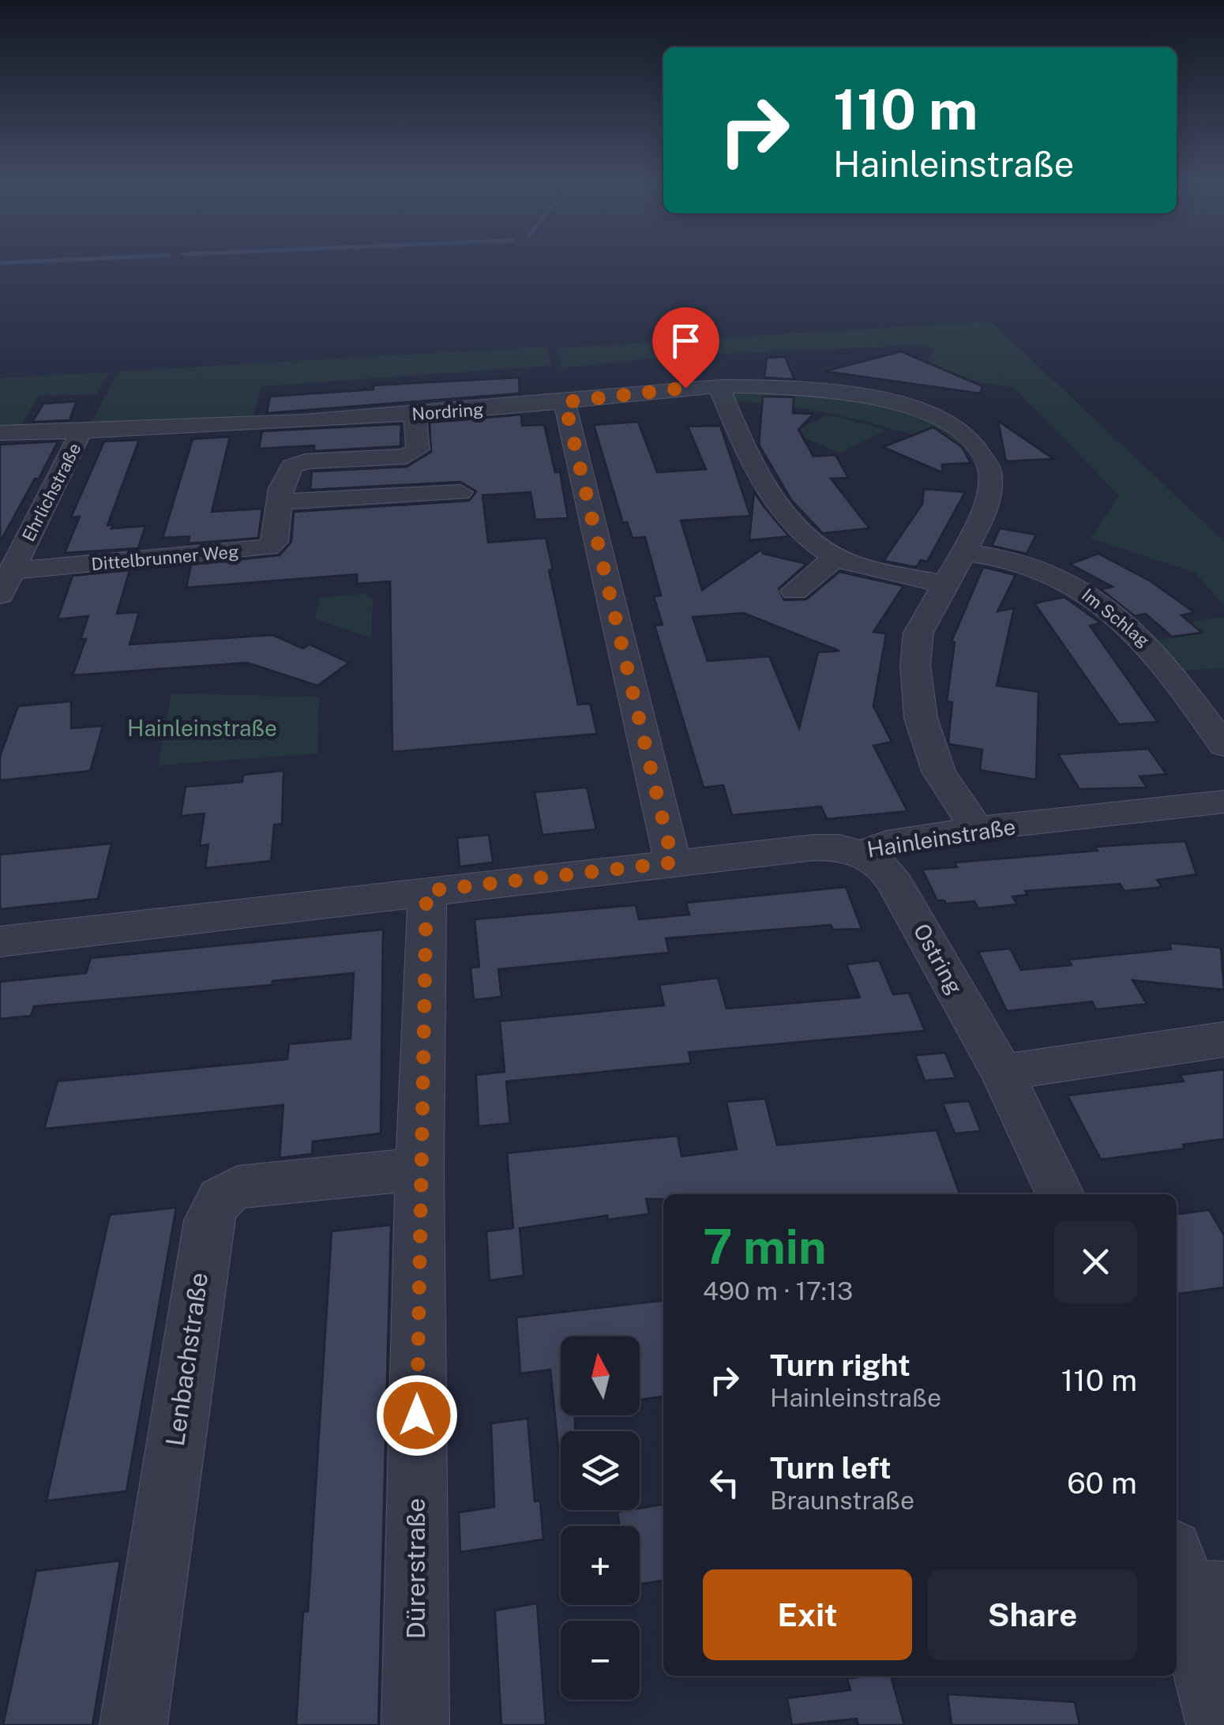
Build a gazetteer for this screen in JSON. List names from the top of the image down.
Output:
{
  "streets": {
    "street": [
      "Nordring",
      "Ehrlichstraße",
      "Dittelbrunner Weg",
      "Im Schlag",
      "Hainleinstraße",
      "Ostring",
      "Lenbachstraße",
      "Dürerstraße"
    ]
  },
  "crossings": [
    ["Nordring", "Ehrlichstraße"],
    ["Nordring", "Dittelbrunner Weg"],
    ["Nordring", "Im Schlag"],
    ["Nordring", "Hainleinstraße"],
    ["Ehrlichstraße", "Dittelbrunner Weg"],
    ["Hainleinstraße", "Ostring"],
    ["Hainleinstraße", "Dürerstraße"],
    ["Lenbachstraße", "Dürerstraße"]
  ],
  "parks": ["Hainleinstraße"],
  "north": "top",
  "page": {
    "turn": ["110 m", "Hainleinstraße"],
    "heading": ["7 min", "490 m · 17:13"],
    "list": [
      {
        "name": "Turn right",
        "note": "Hainleinstraße",
        "value": "110 m"
      },
      {
        "name": "Turn left",
        "note": "Braunstraße",
        "value": "60 m"
      }
    ],
    "map_buttons": ["+", "−"],
    "buttons": ["Exit", "Share"]
  }
}
